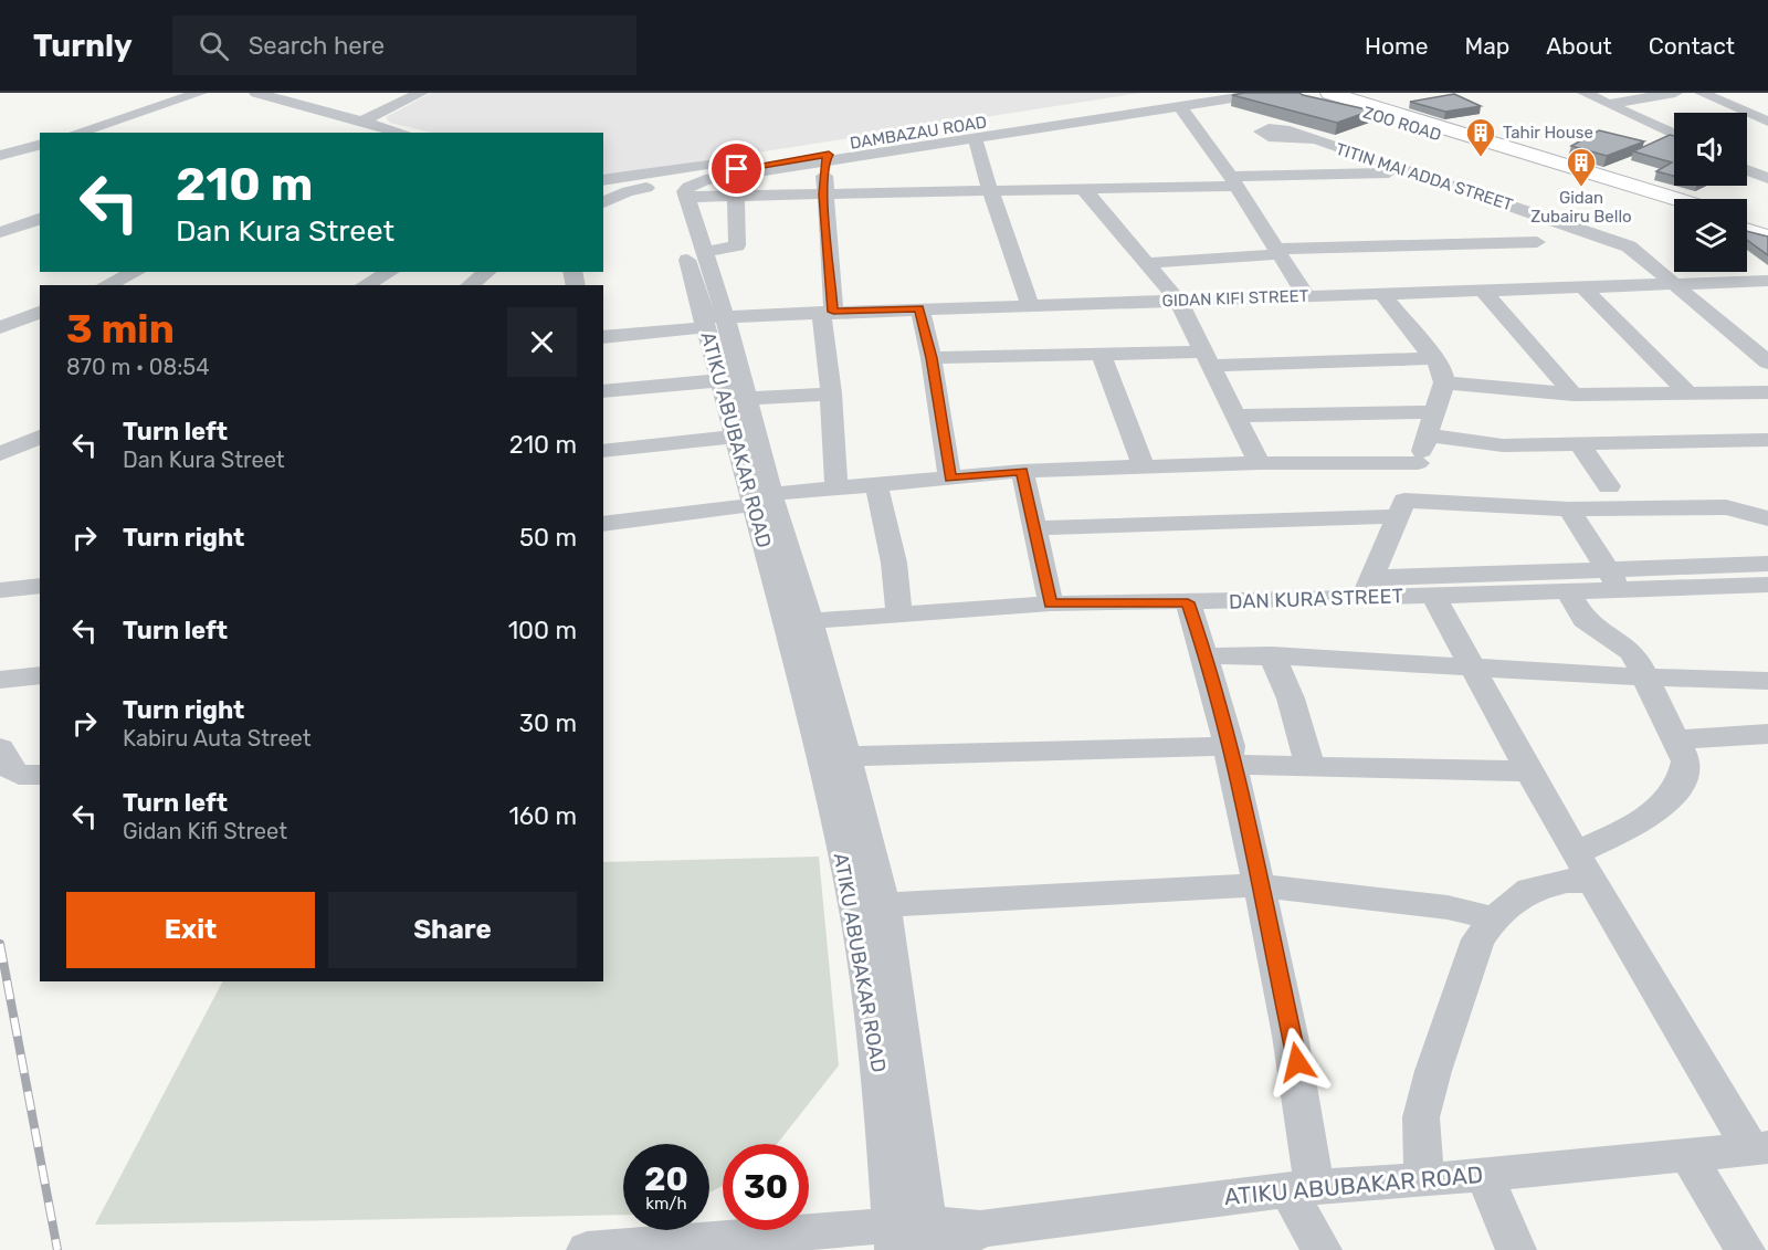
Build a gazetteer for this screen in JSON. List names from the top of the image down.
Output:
{
  "streets": {
    "main road": ["ZOO ROAD"],
    "street": [
      "DAMBAZAU ROAD",
      "TITIN MAI ADDA STREET",
      "GIDAN KIFI STREET",
      "ATIKU ABUBAKAR ROAD",
      "DAN KURA STREET"
    ]
  },
  "crossings": [
    ["TITIN MAI ADDA STREET", "GIDAN KIFI STREET"],
    ["GIDAN KIFI STREET", "ATIKU ABUBAKAR ROAD"],
    ["ATIKU ABUBAKAR ROAD", "DAN KURA STREET"]
  ],
  "places": {
    "building": ["Tahir House", "Gidan Zubairu Bello"]
  },
  "page": {
    "header": "Turnly",
    "search": "Search here",
    "nav": [
      "Home",
      "Map",
      "About",
      "Contact"
    ],
    "turn": ["210 m", "Dan Kura Street"],
    "heading": ["3 min", "870 m · 08:54"],
    "list": [
      {
        "name": "Turn left",
        "note": "Dan Kura Street",
        "value": "210 m"
      },
      {
        "name": "Turn right",
        "value": "50 m"
      },
      {
        "name": "Turn left",
        "value": "100 m"
      },
      {
        "name": "Turn right",
        "note": "Kabiru Auta Street",
        "value": "30 m"
      },
      {
        "name": "Turn left",
        "note": "Gidan Kifi Street",
        "value": "160 m"
      }
    ],
    "buttons": ["Exit", "Share"],
    "speed": "20 km/h",
    "limit": "30"
  }
}
